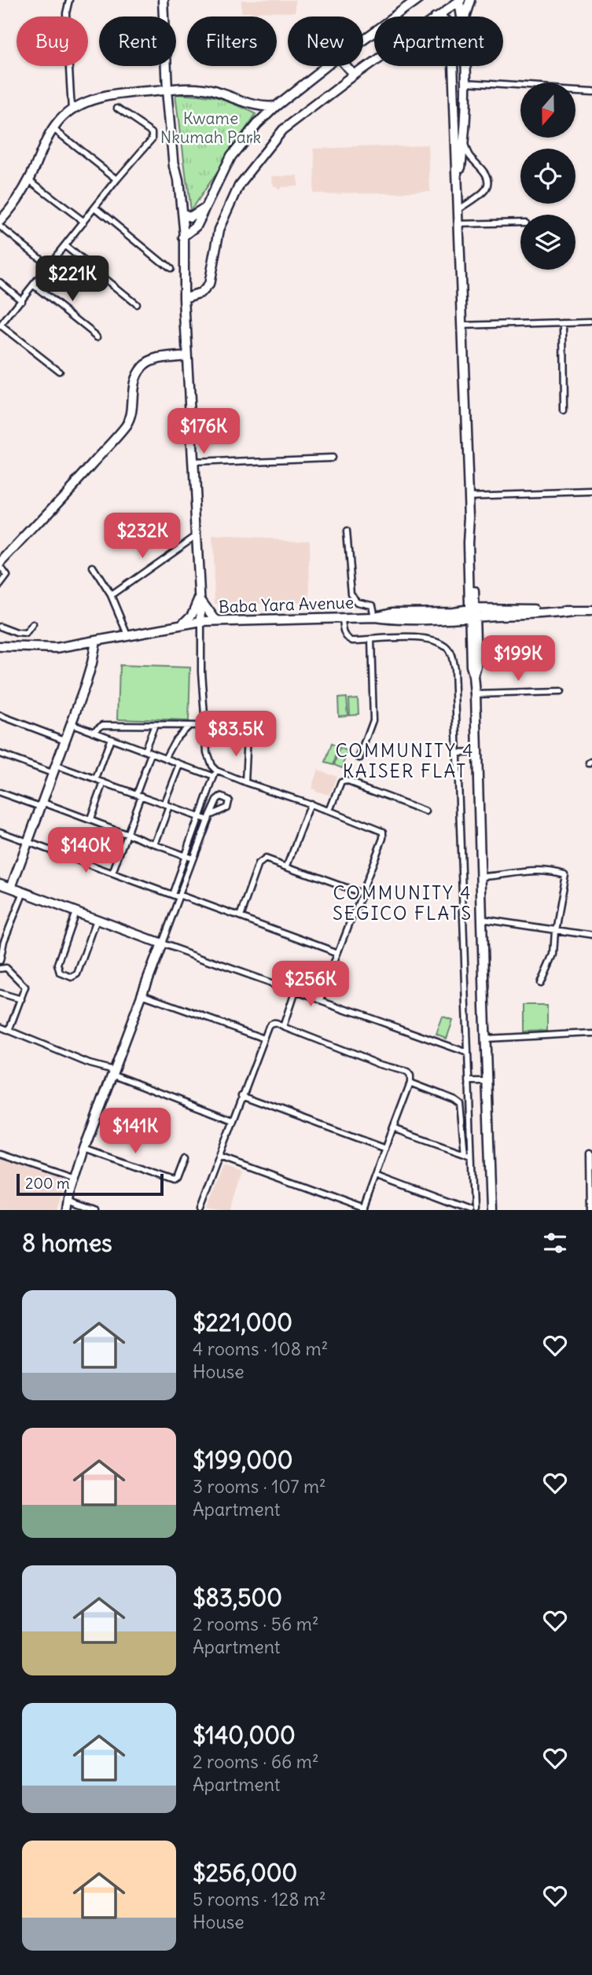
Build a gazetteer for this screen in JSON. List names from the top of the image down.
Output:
{
  "streets": {
    "main road": ["Baba Yara Avenue"]
  },
  "districts": ["COMMUNITY 4 KAISER FLAT", "COMMUNITY 4 SEGICO FLATS"],
  "parks": ["Kwame Nkumah Park"],
  "scale_bar": "200 m",
  "north": "bottom",
  "page": {
    "chip": [
      "Buy",
      "Rent",
      "Filters",
      "New",
      "Apartment"
    ],
    "price": [
      "$221K",
      "$176K",
      "$232K",
      "$199K",
      "$83.5K",
      "$140K",
      "$256K",
      "$141K"
    ],
    "scale": "200 m",
    "heading": "8 homes",
    "list": [
      {
        "name": "$221,000",
        "note": "4 rooms · 108 m² · House"
      },
      {
        "name": "$199,000",
        "note": "3 rooms · 107 m² · Apartment"
      },
      {
        "name": "$83,500",
        "note": "2 rooms · 56 m² · Apartment"
      },
      {
        "name": "$140,000",
        "note": "2 rooms · 66 m² · Apartment"
      },
      {
        "name": "$256,000",
        "note": "5 rooms · 128 m² · House"
      }
    ]
  }
}
